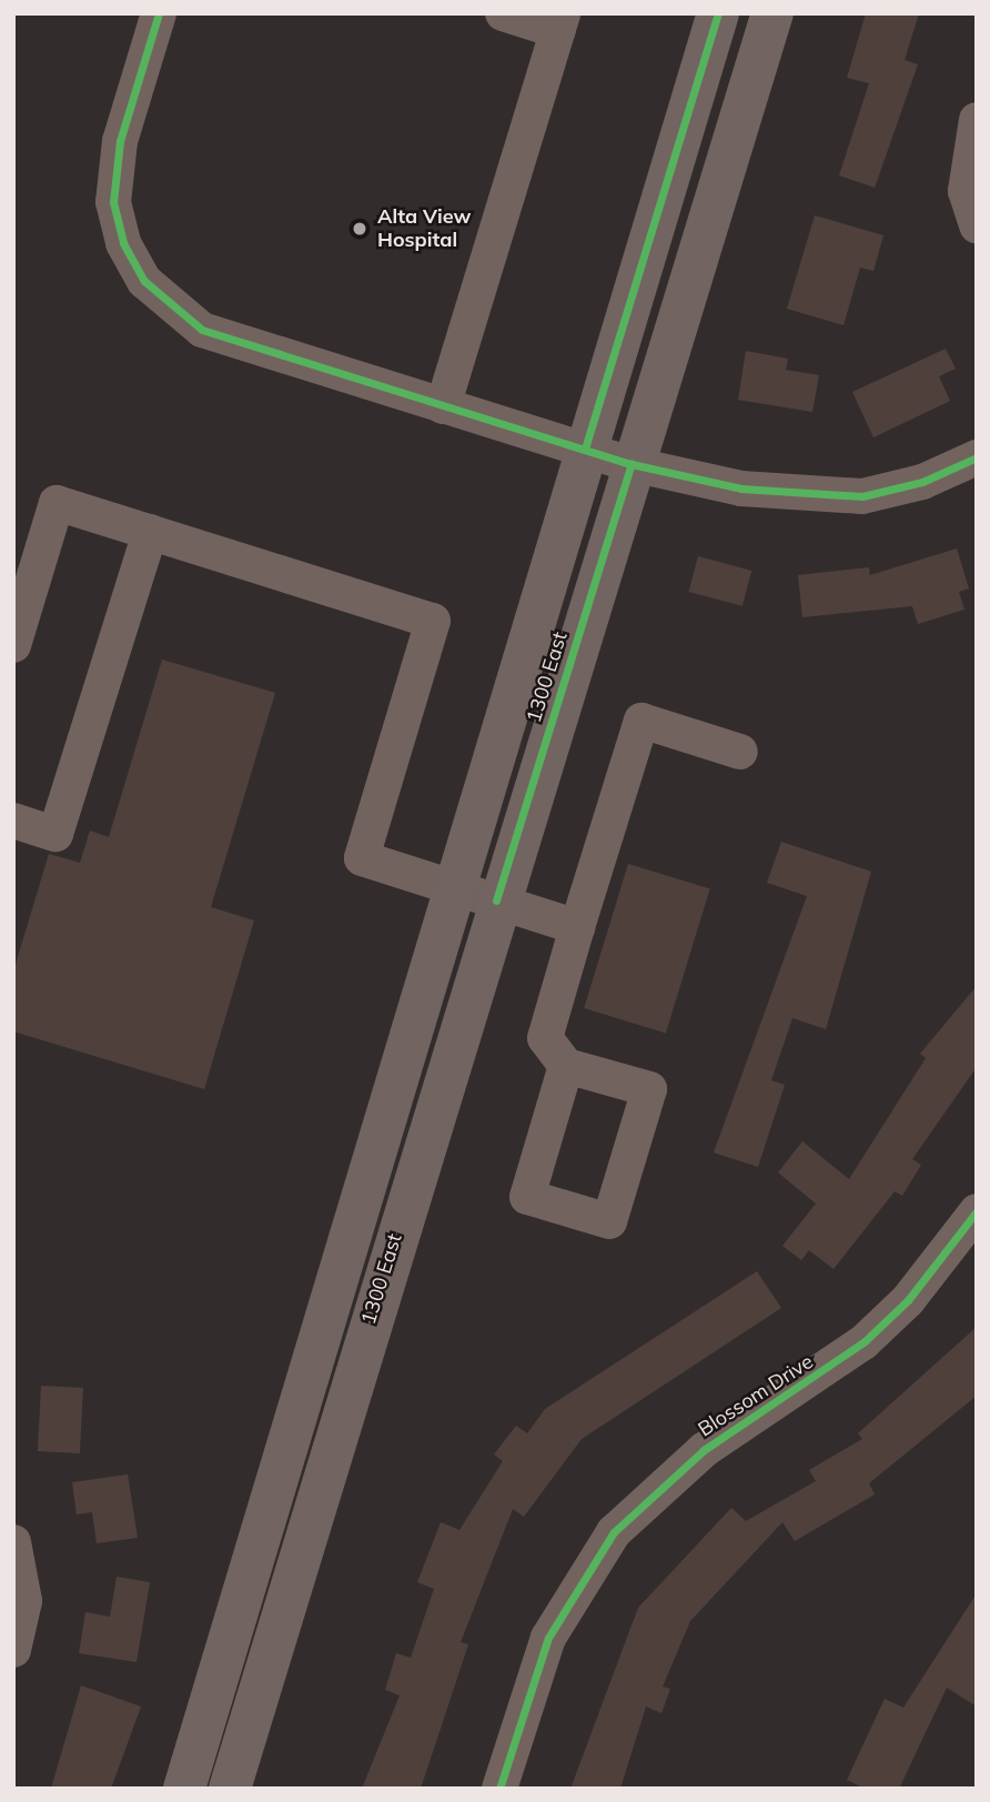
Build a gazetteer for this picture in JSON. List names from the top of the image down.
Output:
{
  "streets": {
    "main road": ["1300 East"],
    "street": ["Blossom Drive"]
  },
  "places": ["Alta View Hospital"]
}
